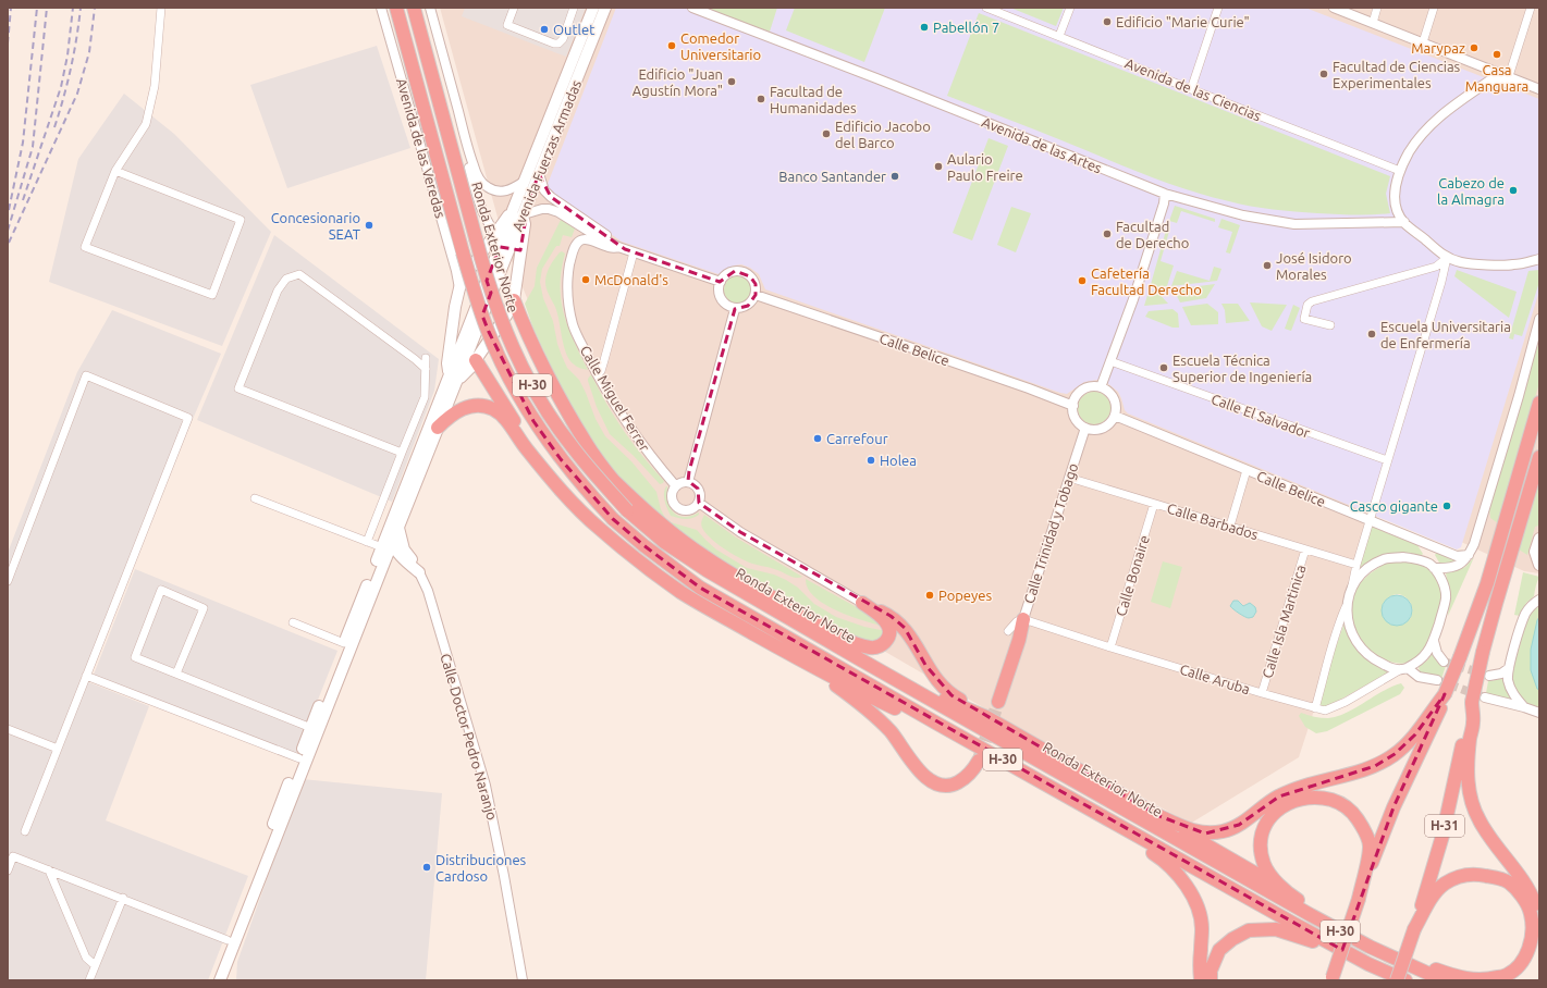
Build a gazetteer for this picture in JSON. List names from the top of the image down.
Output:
{
  "streets": {
    "highway": ["Ronda Exterior Norte", "H-30", "H-31"],
    "main road": ["Avenida Fuerzas Armadas"],
    "street": [
      "Avenida de las Ciencias",
      "Avenida de las Artes",
      "Avenida de las Veredas",
      "Calle Belice",
      "Calle Miguel Ferrer",
      "Calle El Salvador",
      "Calle Barbados",
      "Calle Trinidad y Tobago",
      "Calle Bonaire",
      "Calle Isla Martinica",
      "Calle Aruba",
      "Calle Doctor Pedro Naranjo"
    ]
  },
  "crossings": [
    ["Calle Belice", "Calle Trinidad y Tobago"],
    ["H-30", "H-31"],
    ["Calle Barbados", "Calle Trinidad y Tobago"],
    ["Calle Barbados", "Calle Bonaire"],
    ["Calle Barbados", "Calle Isla Martinica"],
    ["Calle Trinidad y Tobago", "Calle Aruba"],
    ["Calle Bonaire", "Calle Aruba"],
    ["Calle Isla Martinica", "Calle Aruba"]
  ],
  "places": [
    "Edificio \"Marie Curie\"",
    "Pabellón 7",
    "Outlet",
    "Comedor Universitario",
    "Marypaz",
    "Casa Manguara",
    "Facultad de Ciencias Experimentales",
    "Edificio \"Juan Agustín Mora\"",
    "Facultad de Humanidades",
    "Edificio Jacobo del Barco",
    "Aulario Paulo Freire",
    "Banco Santander",
    "Cabezo de la Almagra",
    "Concesionario SEAT",
    "Facultad de Derecho",
    "José Isidoro Morales",
    "McDonald's",
    "Cafetería Facultad Derecho",
    "Escuela Universitaria de Enfermería",
    "Escuela Técnica Superior de Ingeniería",
    "Carrefour",
    "Holea",
    "Casco gigante",
    "Popeyes",
    "Distribuciones Cardoso"
  ]
}
